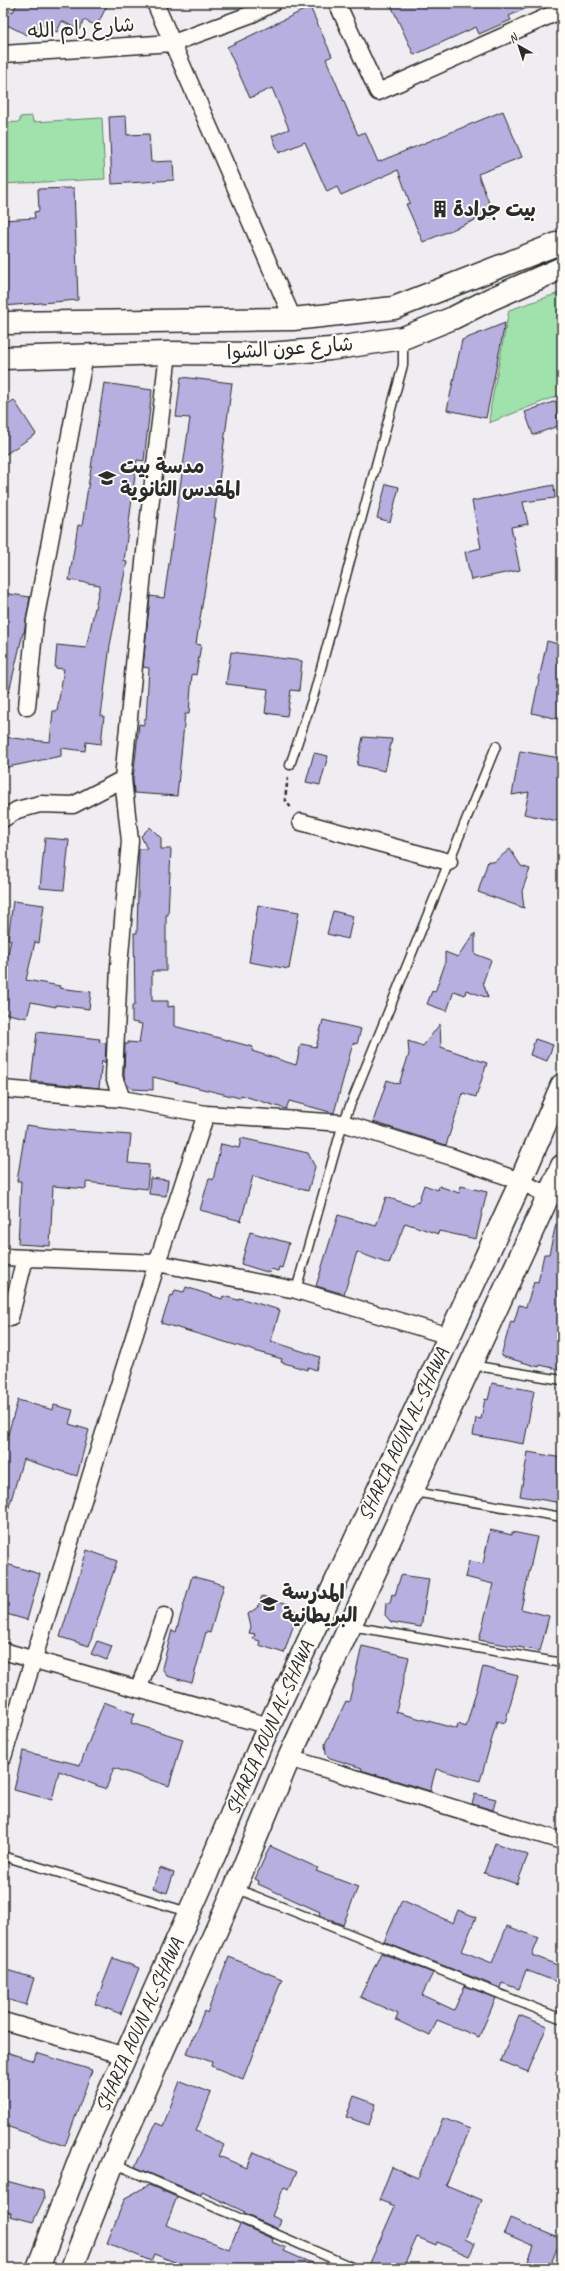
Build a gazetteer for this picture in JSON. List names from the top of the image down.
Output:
{
  "streets": {
    "main road": ["شارع عون الشوا", "SHARIA AOUN AL-SHAWA"],
    "street": ["شارع رام الله"]
  },
  "places": {
    "building": ["بيت جرادة"],
    "school or university": ["مدسة بيت المقدس الثانوية", "المدرسة البريطانية"]
  },
  "north": "top left"
}
